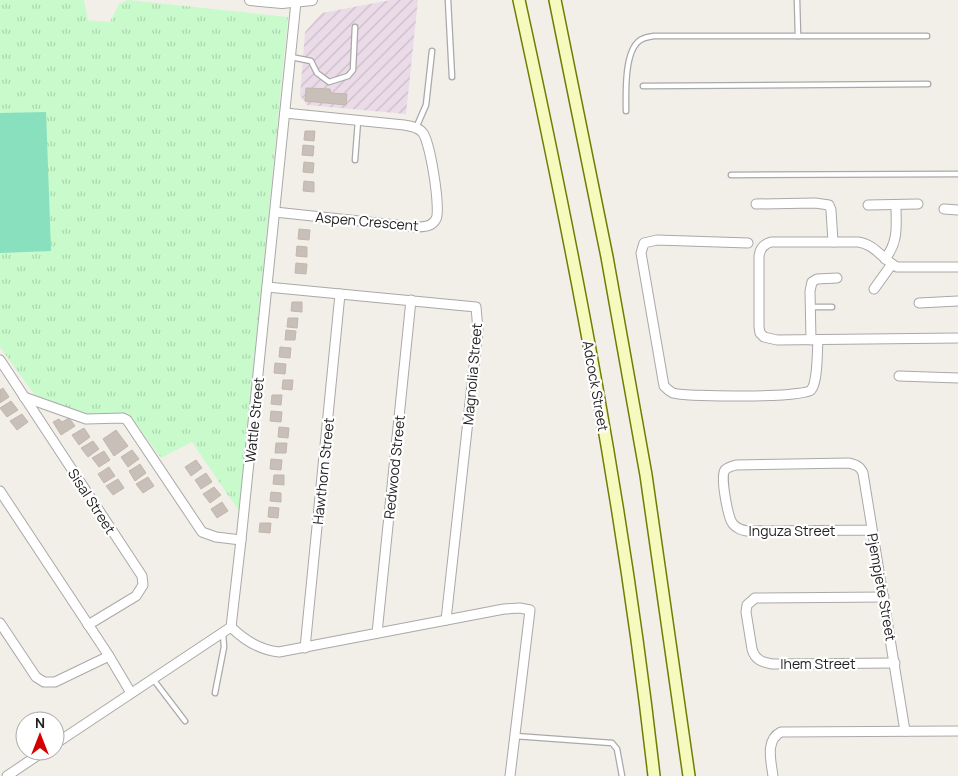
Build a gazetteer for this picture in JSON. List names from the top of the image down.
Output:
{
  "streets": {
    "main road": ["Adcock Street"],
    "street": [
      "Aspen Crescent",
      "Magnolia Street",
      "Wattle Street",
      "Redwood Street",
      "Hawthorn Street",
      "Sisal Street",
      "Inguza Street",
      "Pjempjete Street",
      "Ihem Street"
    ]
  },
  "crossings": [
    ["Aspen Crescent", "Wattle Street"],
    ["Magnolia Street", "Wattle Street"],
    ["Magnolia Street", "Redwood Street"],
    ["Magnolia Street", "Hawthorn Street"],
    ["Inguza Street", "Pjempjete Street"],
    ["Pjempjete Street", "Ihem Street"]
  ],
  "north": "top"
}
